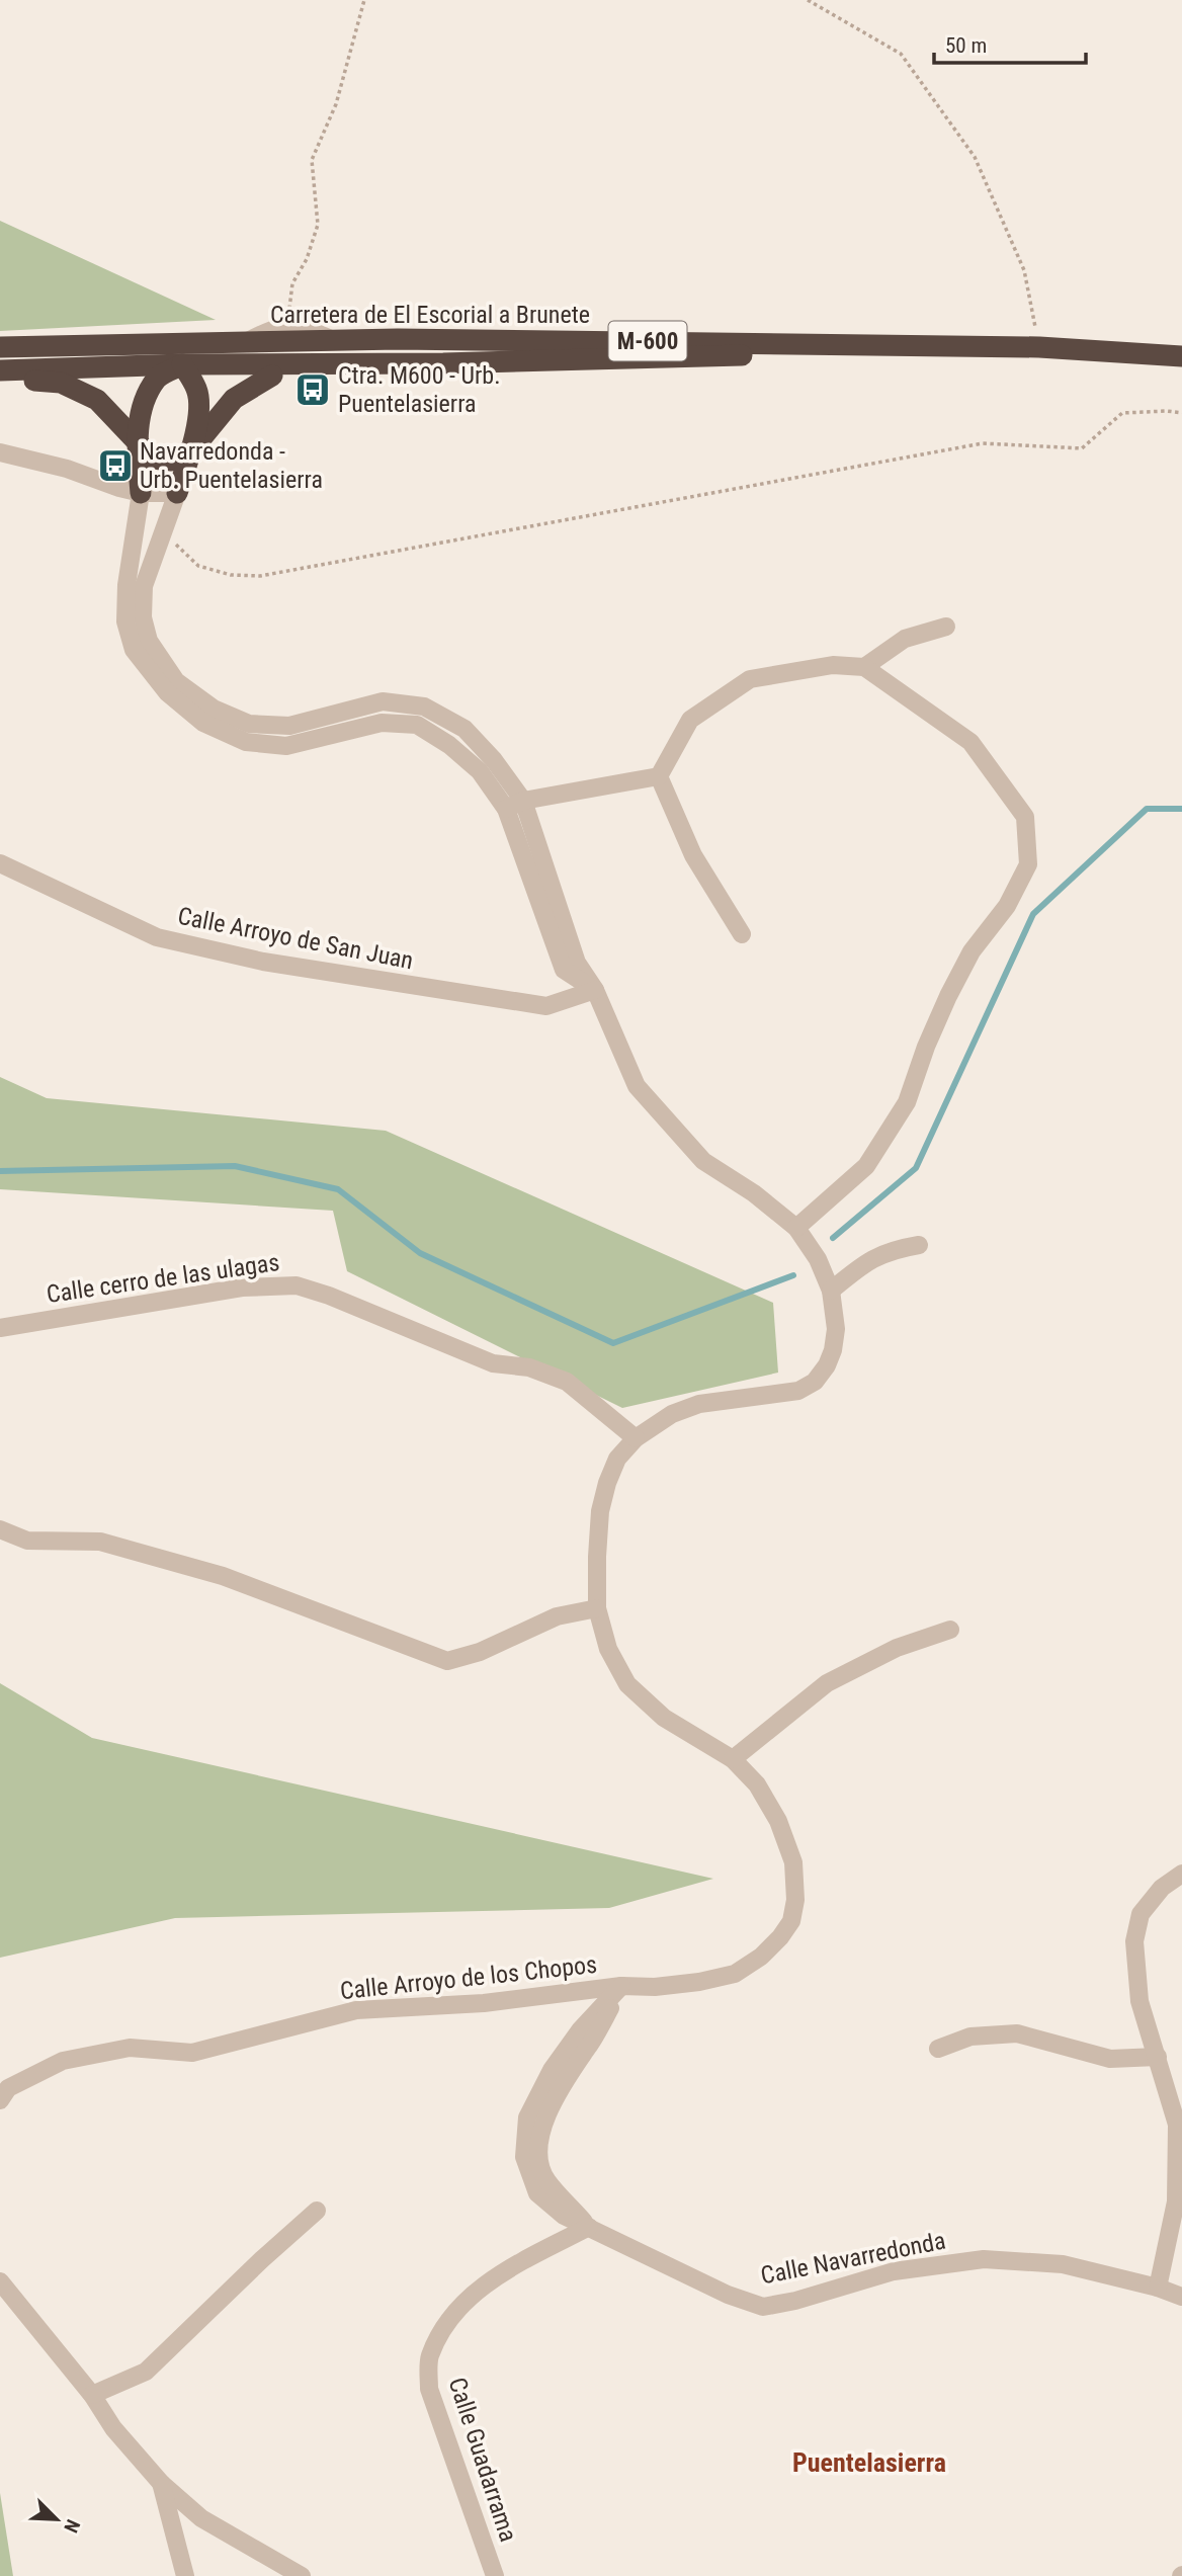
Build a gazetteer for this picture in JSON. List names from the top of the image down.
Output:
{
  "streets": {
    "highway": ["Carretera de El Escorial a Brunete", "M-600"],
    "street": [
      "Calle Arroyo de San Juan",
      "Calle cerro de las ulagas",
      "Calle Arroyo de los Chopos",
      "Calle Navarredonda",
      "Calle Guadarrama"
    ]
  },
  "crossings": [
    ["Carretera de El Escorial a Brunete", "M-600"],
    ["Calle Arroyo de los Chopos", "Calle Navarredonda"],
    ["Calle Navarredonda", "Calle Guadarrama"]
  ],
  "districts": ["Puentelasierra"],
  "places": {
    "bus stop": ["Ctra. M600 - Urb. Puentelasierra", "Navarredonda - Urb. Puentelasierra"]
  },
  "scale_bar": "50 m",
  "north": "bottom right"
}
